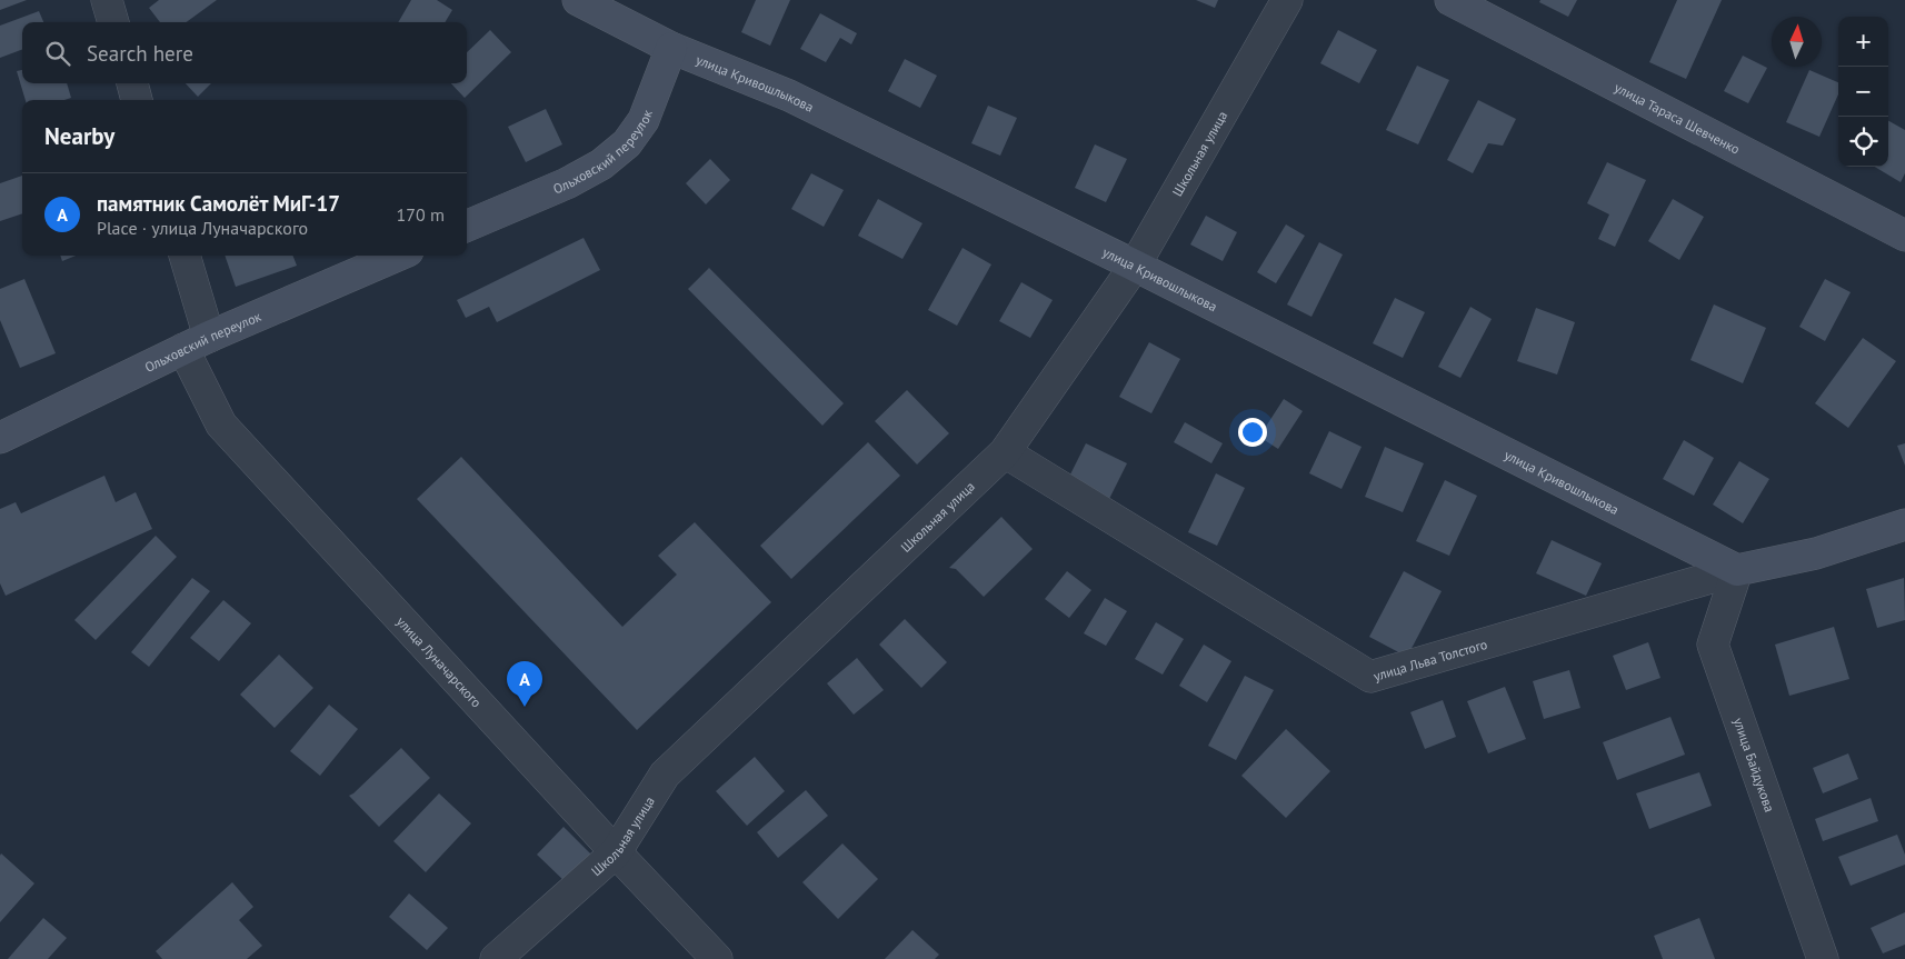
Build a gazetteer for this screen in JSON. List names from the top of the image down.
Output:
{
  "streets": {
    "street": [
      "улица Кривошлыкова",
      "улица Тараса Шевченко",
      "Ольховский переулок",
      "Школьная улица",
      "улица Льва Толстого",
      "улица Луначарского",
      "улица Байдукова"
    ]
  },
  "crossings": [
    ["улица Кривошлыкова", "Ольховский переулок"],
    ["улица Кривошлыкова", "Школьная улица"],
    ["улица Кривошлыкова", "улица Льва Толстого"],
    ["улица Кривошлыкова", "улица Байдукова"],
    ["Ольховский переулок", "улица Луначарского"],
    ["Школьная улица", "улица Льва Толстого"],
    ["Школьная улица", "улица Луначарского"],
    ["улица Льва Толстого", "улица Байдукова"]
  ],
  "north": "top",
  "page": {
    "map_buttons": ["+", "−"],
    "search": "Search here",
    "heading": "Nearby",
    "list": [
      {
        "mark": "A",
        "name": "памятник Самолёт МиГ-17",
        "note": "Place · улица Луначарского",
        "value": "170 m"
      }
    ],
    "pins": "A"
  }
}
